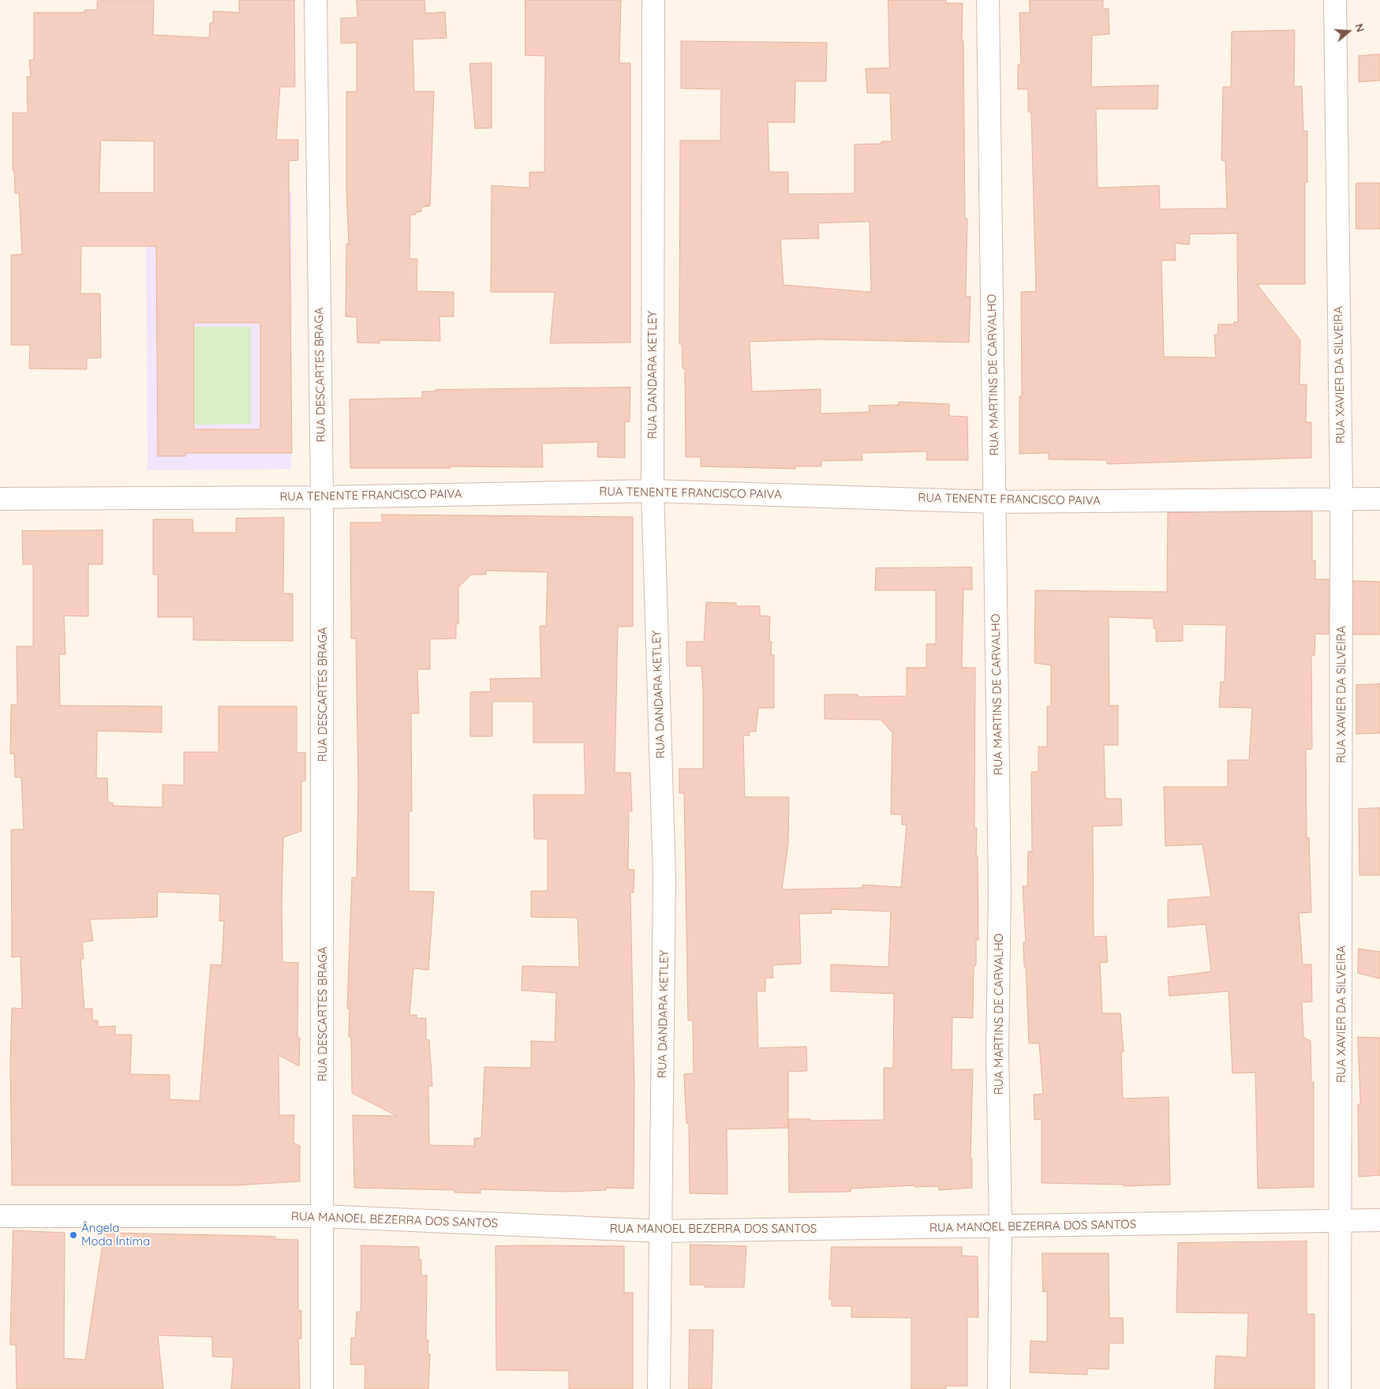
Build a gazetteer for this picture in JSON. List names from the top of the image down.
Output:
{
  "streets": {
    "street": [
      "RUA DESCARTES BRAGA",
      "RUA DANDARA KETLEY",
      "RUA MARTINS DE CARVALHO",
      "RUA XAVIER DA SILVEIRA",
      "RUA TENENTE FRANCISCO PAIVA",
      "RUA MANOEL BEZERRA DOS SANTOS"
    ]
  },
  "crossings": [
    ["RUA DESCARTES BRAGA", "RUA TENENTE FRANCISCO PAIVA"],
    ["RUA DESCARTES BRAGA", "RUA MANOEL BEZERRA DOS SANTOS"],
    ["RUA DANDARA KETLEY", "RUA TENENTE FRANCISCO PAIVA"],
    ["RUA DANDARA KETLEY", "RUA MANOEL BEZERRA DOS SANTOS"],
    ["RUA MARTINS DE CARVALHO", "RUA TENENTE FRANCISCO PAIVA"],
    ["RUA MARTINS DE CARVALHO", "RUA MANOEL BEZERRA DOS SANTOS"],
    ["RUA XAVIER DA SILVEIRA", "RUA TENENTE FRANCISCO PAIVA"],
    ["RUA XAVIER DA SILVEIRA", "RUA MANOEL BEZERRA DOS SANTOS"]
  ],
  "places": ["Ângela Moda Íntima"],
  "north": "right"
}
